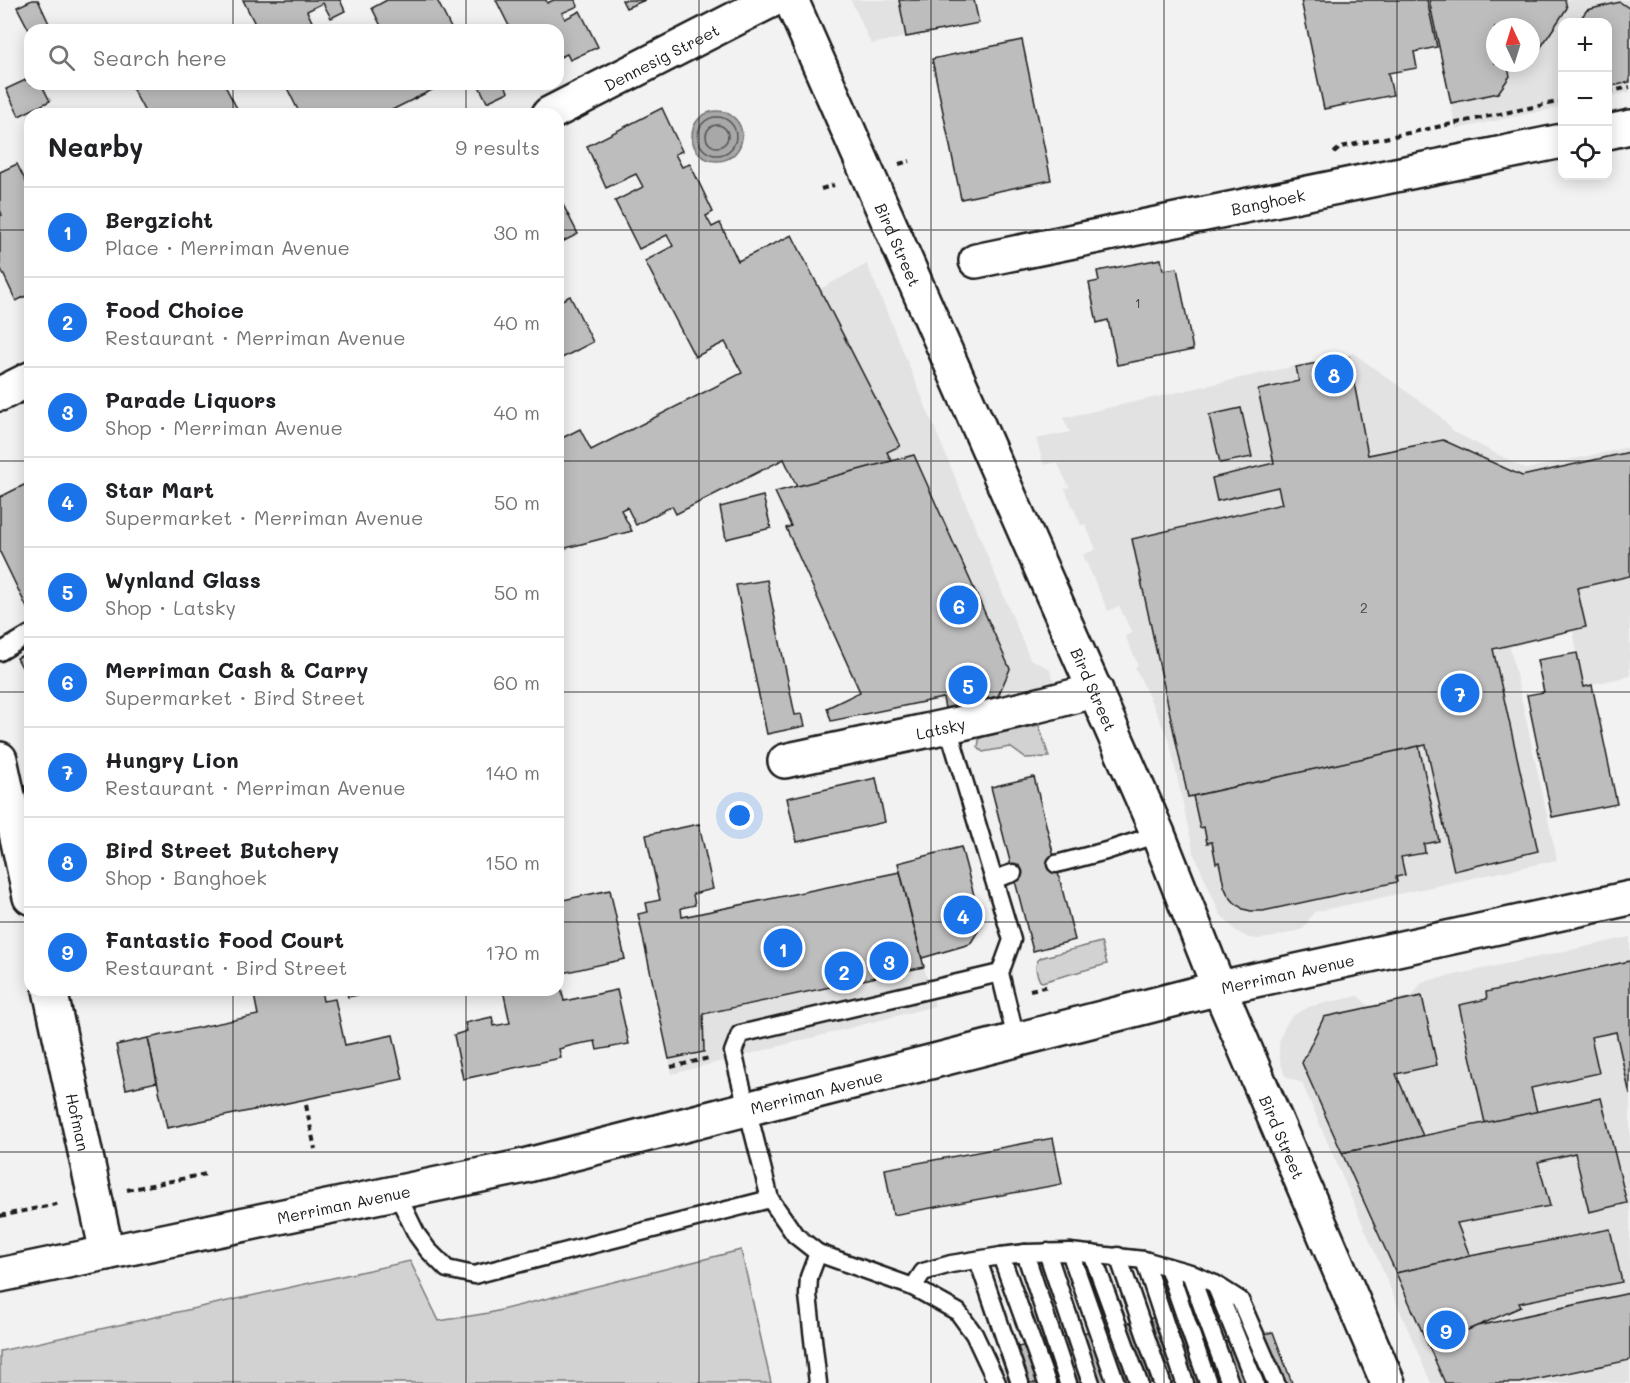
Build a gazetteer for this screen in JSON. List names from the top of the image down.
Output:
{
  "streets": {
    "street": [
      "Dennesig Street",
      "Banghoek",
      "Bird Street",
      "Latsky",
      "Merriman Avenue",
      "Hofman"
    ]
  },
  "crossings": [
    ["Bird Street", "Latsky"],
    ["Bird Street", "Merriman Avenue"],
    ["Merriman Avenue", "Hofman"]
  ],
  "house_numbers": ["1", "2"],
  "north": "top",
  "page": {
    "map_buttons": ["+", "−"],
    "search": "Search here",
    "heading": ["Nearby", "9 results"],
    "list": [
      {
        "mark": "1",
        "name": "Bergzicht",
        "note": "Place · Merriman Avenue",
        "value": "30 m"
      },
      {
        "mark": "2",
        "name": "Food Choice",
        "note": "Restaurant · Merriman Avenue",
        "value": "40 m"
      },
      {
        "mark": "3",
        "name": "Parade Liquors",
        "note": "Shop · Merriman Avenue",
        "value": "40 m"
      },
      {
        "mark": "4",
        "name": "Star Mart",
        "note": "Supermarket · Merriman Avenue",
        "value": "50 m"
      },
      {
        "mark": "5",
        "name": "Wynland Glass",
        "note": "Shop · Latsky",
        "value": "50 m"
      },
      {
        "mark": "6",
        "name": "Merriman Cash & Carry",
        "note": "Supermarket · Bird Street",
        "value": "60 m"
      },
      {
        "mark": "7",
        "name": "Hungry Lion",
        "note": "Restaurant · Merriman Avenue",
        "value": "140 m"
      },
      {
        "mark": "8",
        "name": "Bird Street Butchery",
        "note": "Shop · Banghoek",
        "value": "150 m"
      },
      {
        "mark": "9",
        "name": "Fantastic Food Court",
        "note": "Restaurant · Bird Street",
        "value": "170 m"
      }
    ],
    "pins": [
      "8",
      "6",
      "5",
      "7",
      "4",
      "1",
      "3",
      "2",
      "9"
    ]
  }
}
